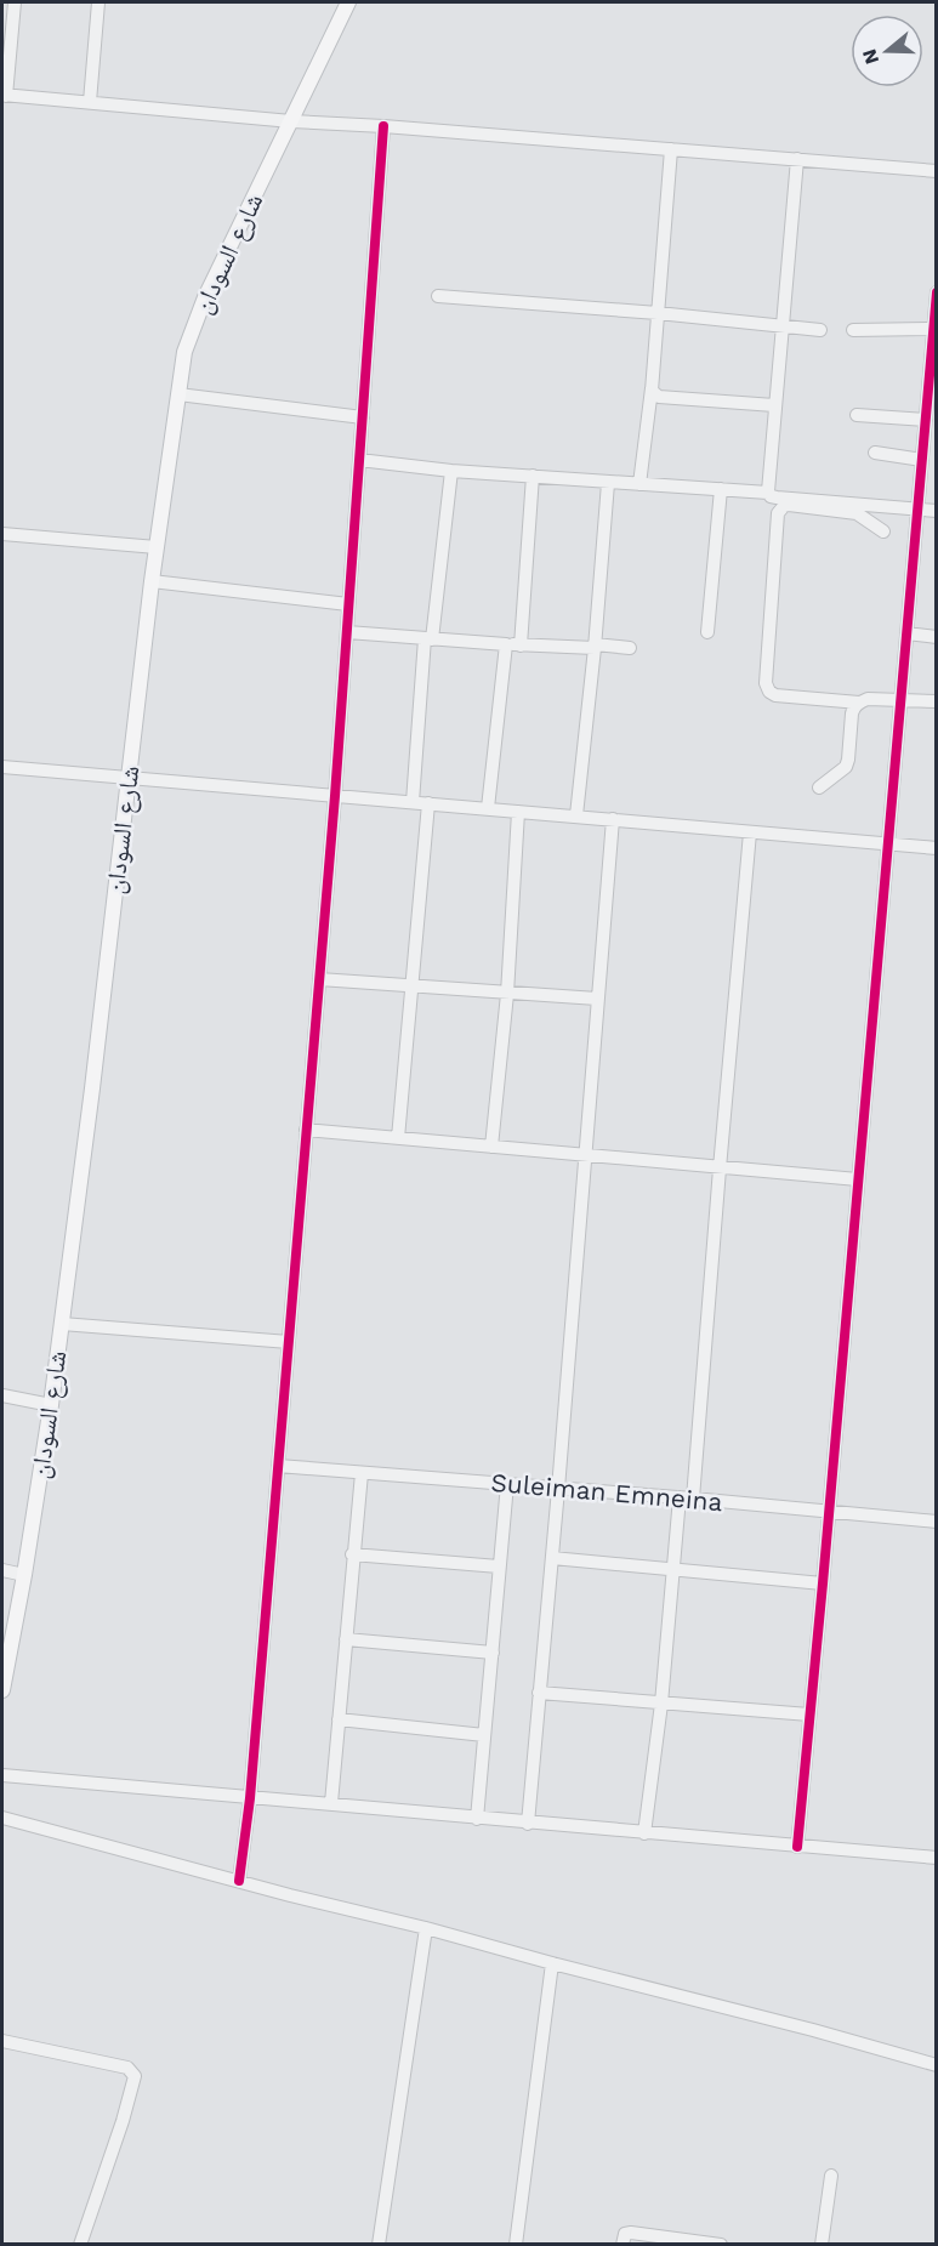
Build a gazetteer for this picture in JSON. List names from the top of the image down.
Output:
{
  "streets": {
    "main road": ["شارع السودان"],
    "street": ["Suleiman Emneina"]
  },
  "north": "left"
}
